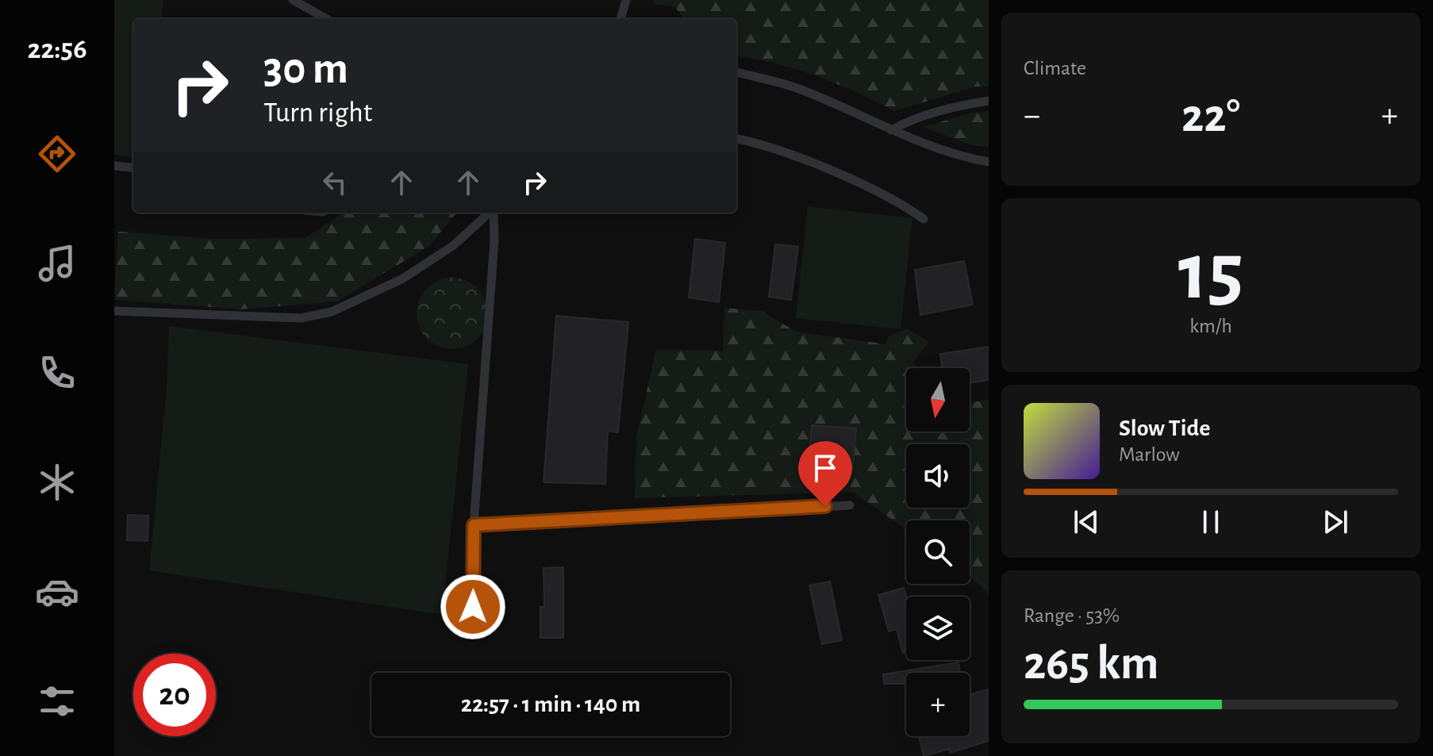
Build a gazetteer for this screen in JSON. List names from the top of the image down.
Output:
{
  "north": "bottom",
  "page": {
    "tabs": "22:56",
    "tile": [
      "Climate",
      ["15", "km/h"],
      ["Range · 53%", "265 km"]
    ],
    "turn": ["30 m", "Turn right"],
    "heat": ["−", "22°", "+"],
    "map_buttons": "+",
    "song": ["Slow Tide", "Marlow"],
    "limit": "20",
    "trip": "22:57 · 1 min · 140 m"
  }
}
